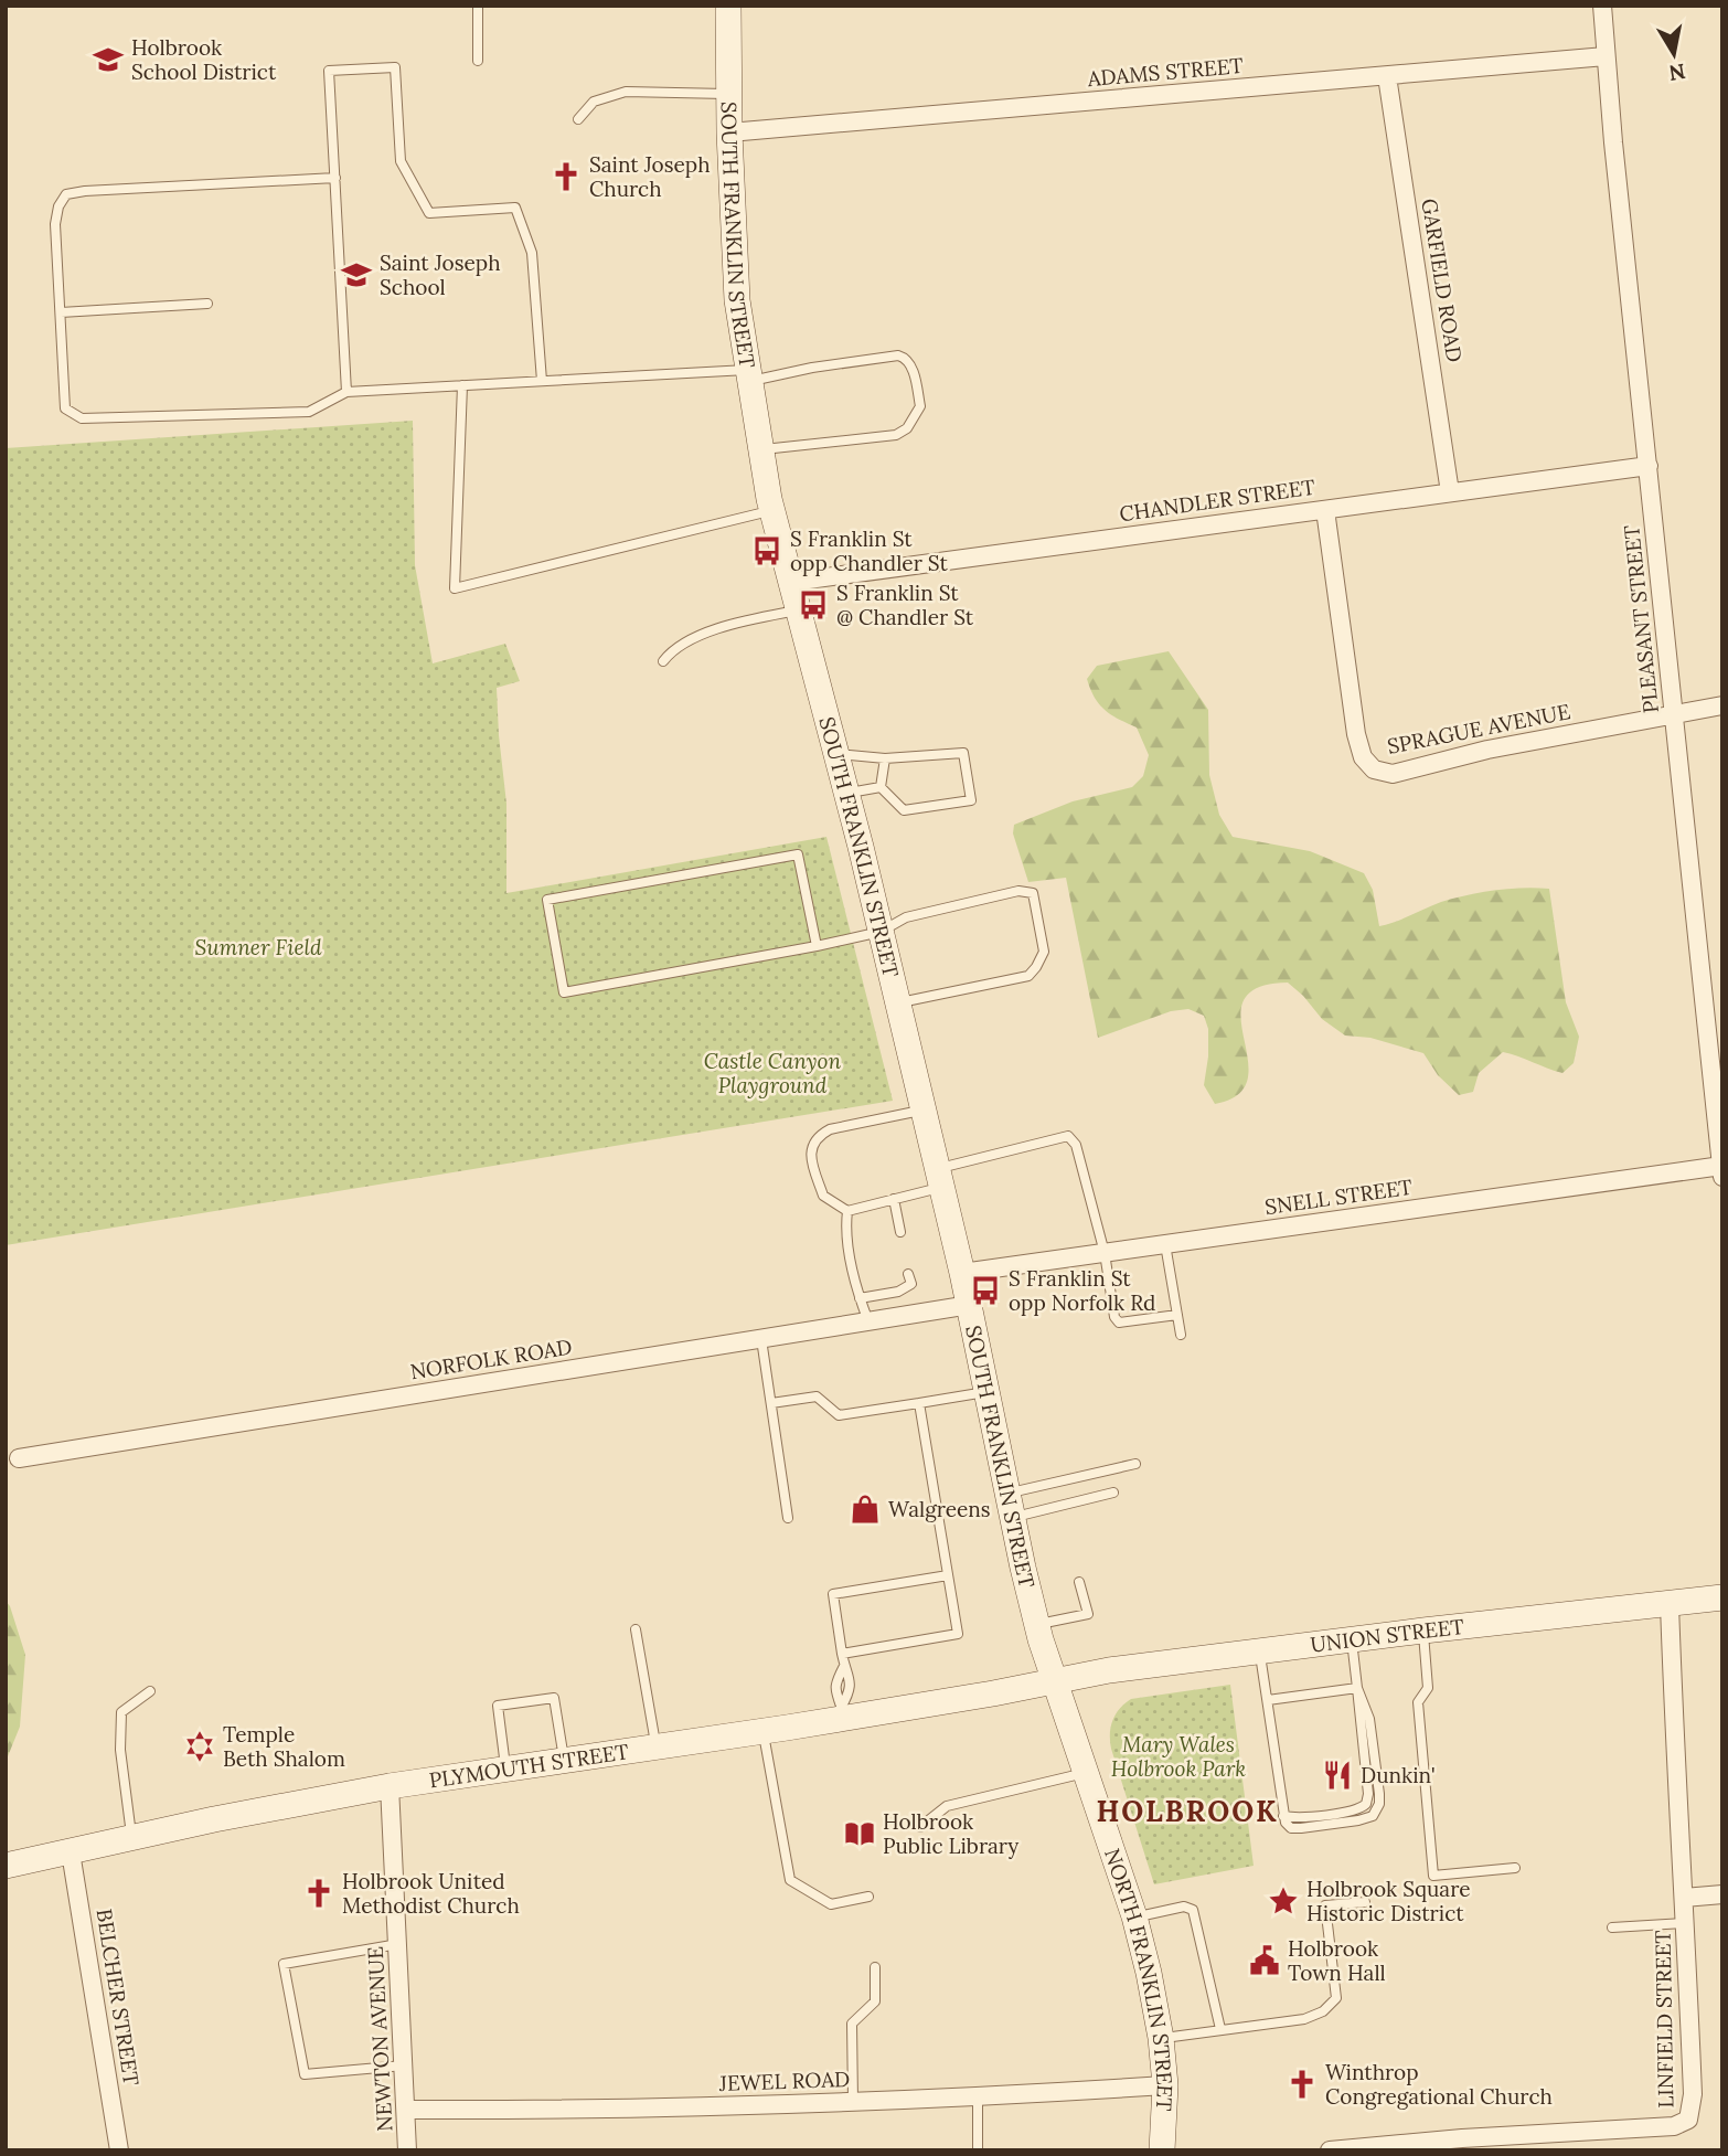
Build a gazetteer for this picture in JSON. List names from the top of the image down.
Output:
{
  "streets": {
    "main road": [
      "SOUTH FRANKLIN STREET",
      "UNION STREET",
      "PLYMOUTH STREET",
      "NORTH FRANKLIN STREET"
    ],
    "street": [
      "ADAMS STREET",
      "GARFIELD ROAD",
      "CHANDLER STREET",
      "PLEASANT STREET",
      "SPRAGUE AVENUE",
      "SNELL STREET",
      "NORFOLK ROAD",
      "BELCHER STREET",
      "LINFIELD STREET",
      "NEWTON AVENUE",
      "JEWEL ROAD"
    ]
  },
  "crossings": [
    ["ADAMS STREET", "SOUTH FRANKLIN STREET"],
    ["ADAMS STREET", "GARFIELD ROAD"],
    ["ADAMS STREET", "PLEASANT STREET"],
    ["SOUTH FRANKLIN STREET", "CHANDLER STREET"],
    ["SOUTH FRANKLIN STREET", "SNELL STREET"],
    ["SOUTH FRANKLIN STREET", "NORFOLK ROAD"],
    ["SOUTH FRANKLIN STREET", "UNION STREET"],
    ["SOUTH FRANKLIN STREET", "PLYMOUTH STREET"],
    ["SOUTH FRANKLIN STREET", "NORTH FRANKLIN STREET"],
    ["GARFIELD ROAD", "CHANDLER STREET"],
    ["CHANDLER STREET", "PLEASANT STREET"],
    ["CHANDLER STREET", "SPRAGUE AVENUE"],
    ["PLEASANT STREET", "SPRAGUE AVENUE"],
    ["PLEASANT STREET", "SNELL STREET"],
    ["UNION STREET", "PLYMOUTH STREET"],
    ["UNION STREET", "NORTH FRANKLIN STREET"],
    ["UNION STREET", "LINFIELD STREET"],
    ["PLYMOUTH STREET", "NORTH FRANKLIN STREET"],
    ["PLYMOUTH STREET", "BELCHER STREET"],
    ["PLYMOUTH STREET", "NEWTON AVENUE"],
    ["NORTH FRANKLIN STREET", "JEWEL ROAD"],
    ["NEWTON AVENUE", "JEWEL ROAD"]
  ],
  "districts": ["HOLBROOK"],
  "parks": ["Sumner Field", "Castle Canyon Playground", "Mary Wales Holbrook Park"],
  "places": {
    "school or university": ["Holbrook School District", "Saint Joseph School"],
    "church": ["Saint Joseph Church", "Holbrook United Methodist Church", "Winthrop Congregational Church"],
    "bus stop": ["S Franklin St opp Chandler St", "S Franklin St @ Chandler St", "S Franklin St opp Norfolk Rd"],
    "shop": ["Walgreens"],
    "synagogue": ["Temple Beth Shalom"],
    "restaurant": ["Dunkin'"],
    "library": ["Holbrook Public Library"],
    "place": ["Holbrook Square Historic District"],
    "public building": ["Holbrook Town Hall"]
  },
  "north": "bottom"
}
